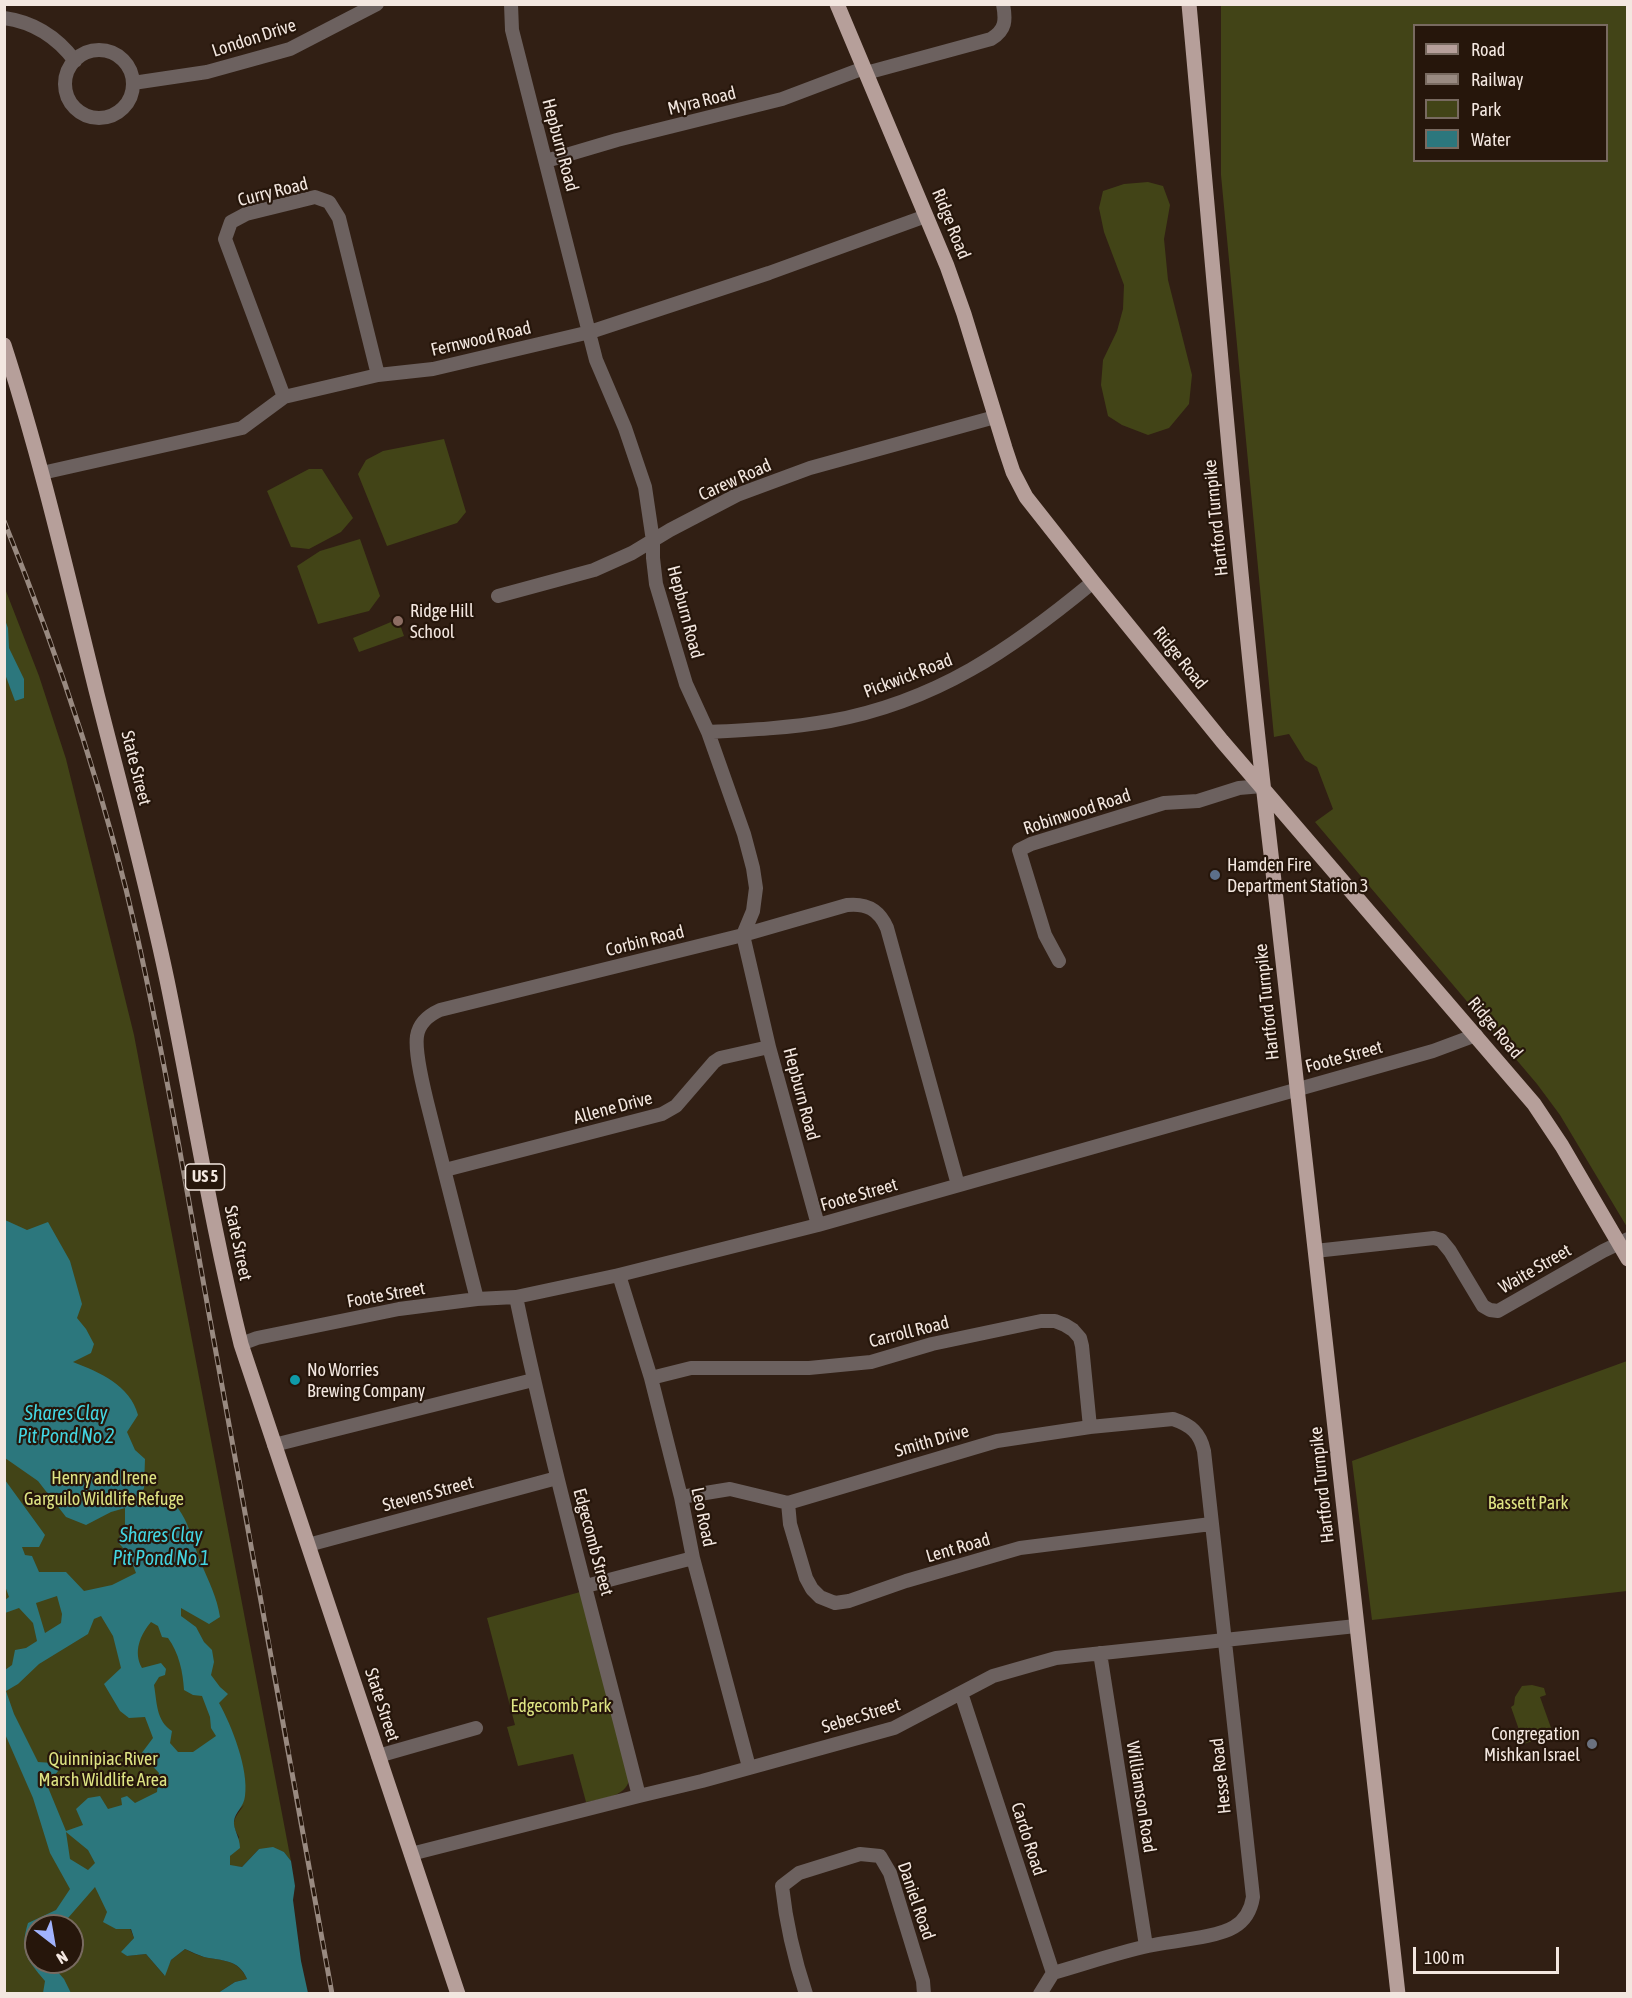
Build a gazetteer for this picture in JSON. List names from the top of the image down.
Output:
{
  "streets": {
    "main road": [
      "Ridge Road",
      "Hartford Turnpike",
      "State Street",
      "US 5"
    ],
    "street": [
      "London Drive",
      "Myra Road",
      "Hepburn Road",
      "Curry Road",
      "Fernwood Road",
      "Carew Road",
      "Pickwick Road",
      "Robinwood Road",
      "Corbin Road",
      "Foote Street",
      "Allene Drive",
      "Waite Street",
      "Carroll Road",
      "Smith Drive",
      "Stevens Street",
      "Leo Road",
      "Edgecomb Street",
      "Lent Road",
      "Sebec Street",
      "Hesse Road",
      "Williamson Road",
      "Cardo Road",
      "Daniel Road"
    ]
  },
  "crossings": [
    ["Myra Road", "Hepburn Road"],
    ["Myra Road", "Ridge Road"],
    ["Hepburn Road", "Fernwood Road"],
    ["Hepburn Road", "Carew Road"],
    ["Hepburn Road", "Pickwick Road"],
    ["Hepburn Road", "Corbin Road"],
    ["Hepburn Road", "Foote Street"],
    ["Hepburn Road", "Allene Drive"],
    ["Curry Road", "Fernwood Road"],
    ["Ridge Road", "Fernwood Road"],
    ["Ridge Road", "Carew Road"],
    ["Ridge Road", "Hartford Turnpike"],
    ["Ridge Road", "Pickwick Road"],
    ["Ridge Road", "Robinwood Road"],
    ["Ridge Road", "Foote Street"],
    ["Ridge Road", "Waite Street"],
    ["Fernwood Road", "State Street"],
    ["Hartford Turnpike", "Robinwood Road"],
    ["Hartford Turnpike", "Foote Street"],
    ["Hartford Turnpike", "Waite Street"],
    ["Hartford Turnpike", "Sebec Street"],
    ["State Street", "Foote Street"],
    ["State Street", "Stevens Street"],
    ["State Street", "Sebec Street"],
    ["Corbin Road", "Foote Street"],
    ["Corbin Road", "Allene Drive"],
    ["Foote Street", "Leo Road"],
    ["Foote Street", "Edgecomb Street"],
    ["Carroll Road", "Smith Drive"],
    ["Carroll Road", "Leo Road"],
    ["Smith Drive", "Leo Road"],
    ["Smith Drive", "Lent Road"],
    ["Smith Drive", "Hesse Road"],
    ["Stevens Street", "Edgecomb Street"],
    ["Leo Road", "Sebec Street"],
    ["Edgecomb Street", "Sebec Street"],
    ["Lent Road", "Hesse Road"],
    ["Sebec Street", "Hesse Road"],
    ["Sebec Street", "Williamson Road"],
    ["Sebec Street", "Cardo Road"],
    ["Hesse Road", "Williamson Road"],
    ["Hesse Road", "Cardo Road"]
  ],
  "water": ["Shares Clay Pit Pond No 2", "Shares Clay Pit Pond No 1"],
  "parks": [
    "Henry and Irene Garguilo Wildlife Refuge",
    "Bassett Park",
    "Edgecomb Park",
    "Quinnipiac River Marsh Wildlife Area"
  ],
  "places": [
    "Ridge Hill School",
    "Hamden Fire Department Station 3",
    "No Worries Brewing Company",
    "Congregation Mishkan Israel"
  ],
  "legend": [
    "Road",
    "Railway",
    "Park",
    "Water"
  ],
  "scale_bar": "100 m",
  "north": "bottom right"
}
